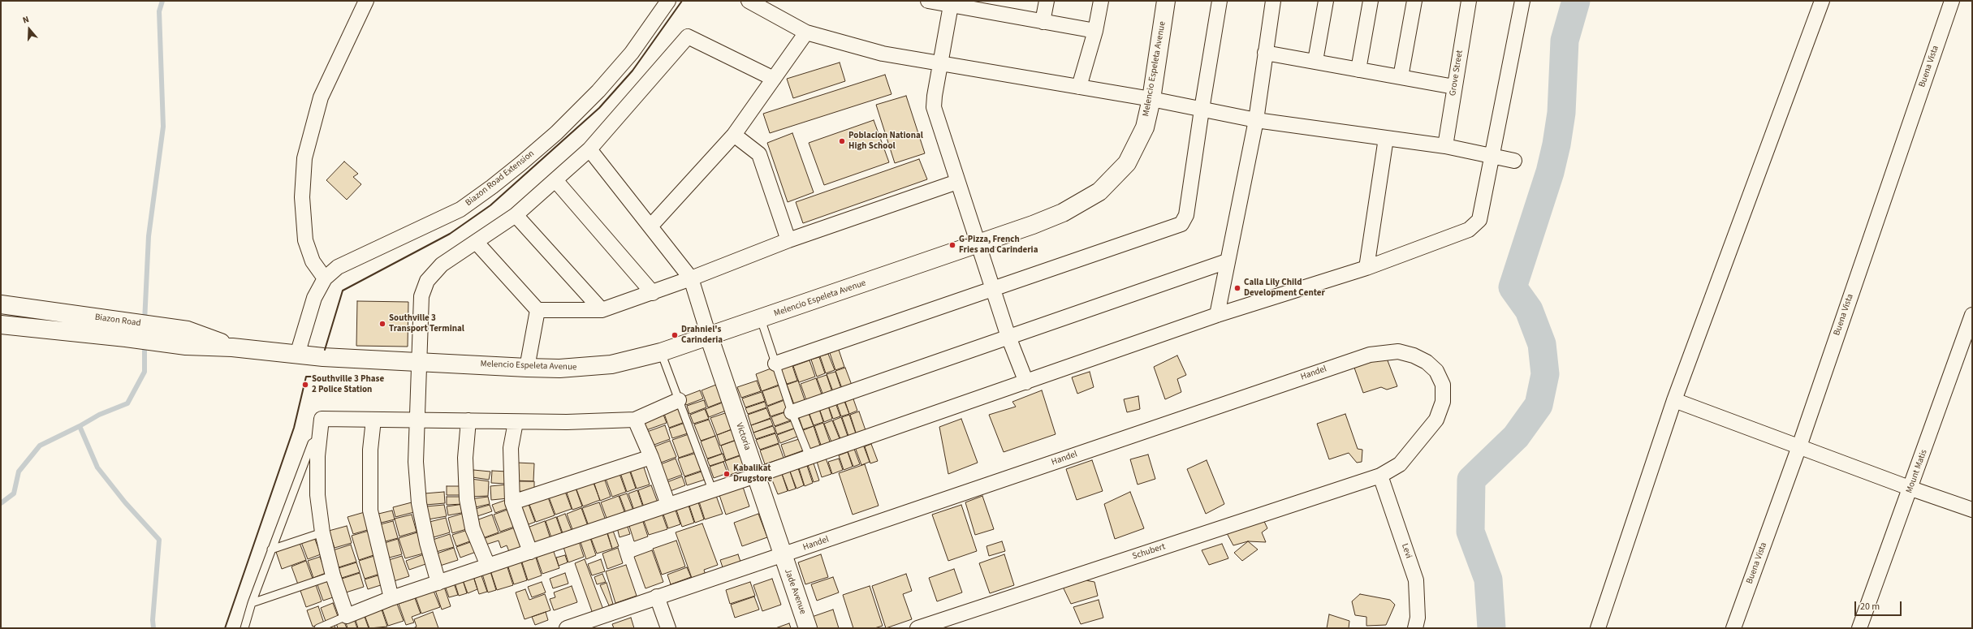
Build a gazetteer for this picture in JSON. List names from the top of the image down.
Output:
{
  "streets": {
    "street": [
      "Buena Vista",
      "Melencio Espeleta Avenue",
      "Grove Street",
      "Biazon Road Extension",
      "Biazon Road",
      "Handel",
      "Victoria",
      "Mount Matis",
      "Levi",
      "Schubert",
      "Jade Avenue"
    ]
  },
  "crossings": [
    ["Melencio Espeleta Avenue", "Biazon Road"],
    ["Melencio Espeleta Avenue", "Victoria"],
    ["Biazon Road Extension", "Biazon Road"],
    ["Handel", "Victoria"],
    ["Handel", "Levi"],
    ["Handel", "Schubert"],
    ["Handel", "Jade Avenue"],
    ["Victoria", "Jade Avenue"],
    ["Levi", "Schubert"]
  ],
  "places": [
    "Poblacion National High School",
    "G-Pizza, French Fries and Carinderia",
    "Calla Lily Child Development Center",
    "Southville 3 Transport Terminal",
    "Drahniel's Carinderia",
    "Southville 3 Phase 2 Police Station",
    "Kabalikat Drugstore"
  ],
  "scale_bar": "20 m",
  "north": "top"
}
